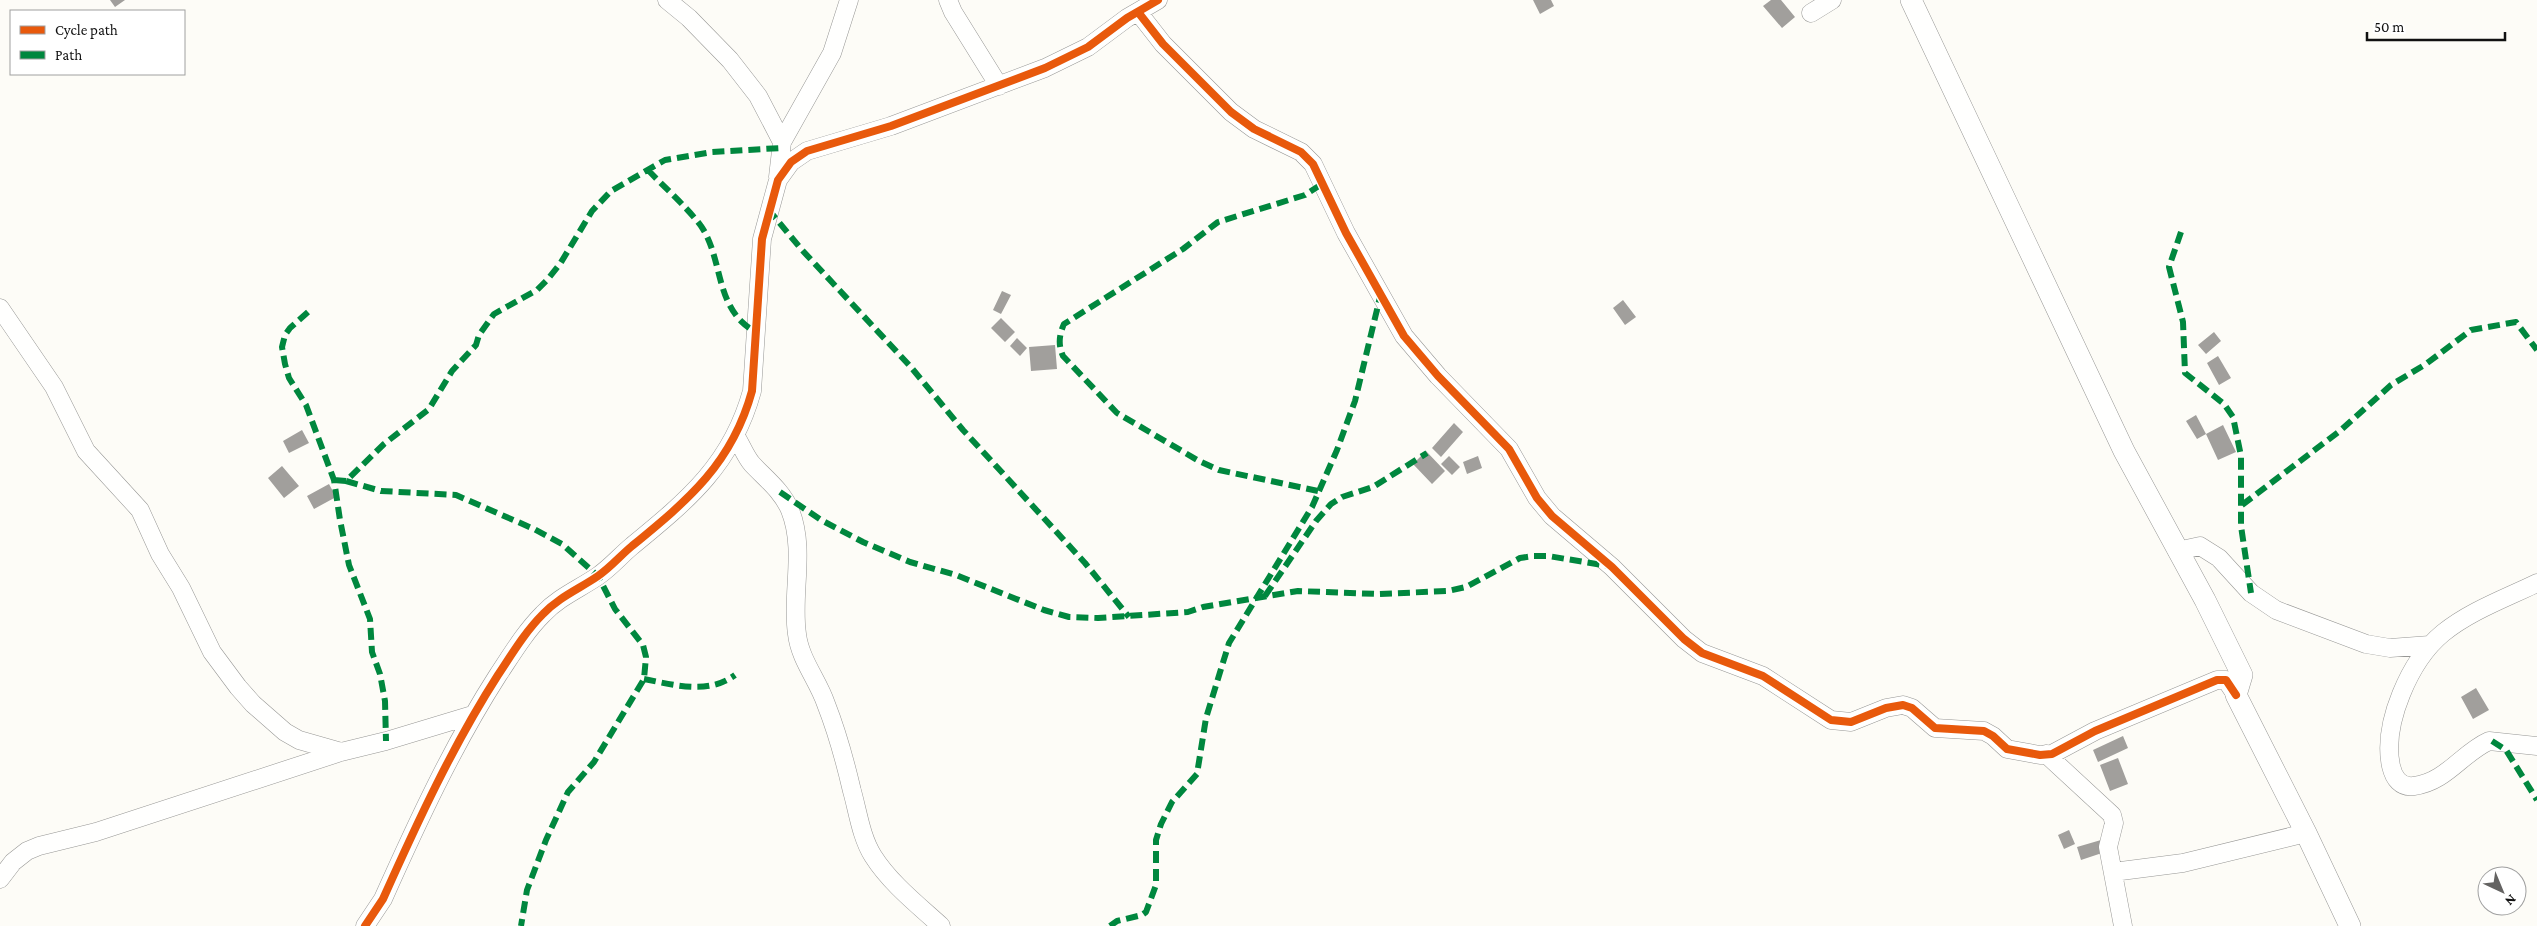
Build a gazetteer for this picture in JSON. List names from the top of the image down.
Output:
{
  "legend": ["Cycle path", "Path"],
  "scale_bar": "50 m",
  "north": "bottom right"
}
